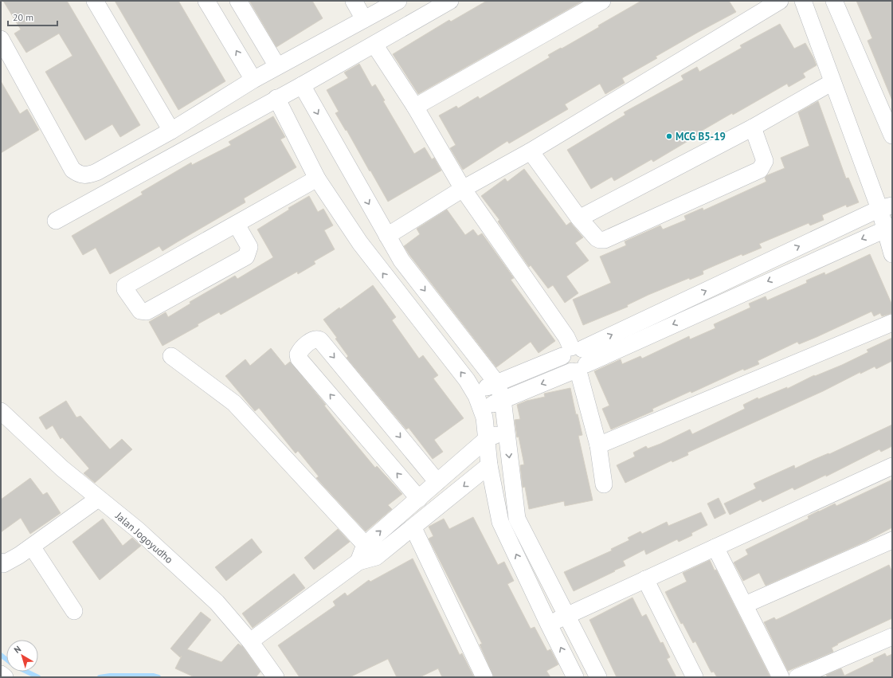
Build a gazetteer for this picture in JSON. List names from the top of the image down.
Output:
{
  "streets": {
    "street": ["Jalan Jogoyudho"]
  },
  "places": ["MCG B5-19"],
  "scale_bar": "20 m",
  "north": "top left"
}
